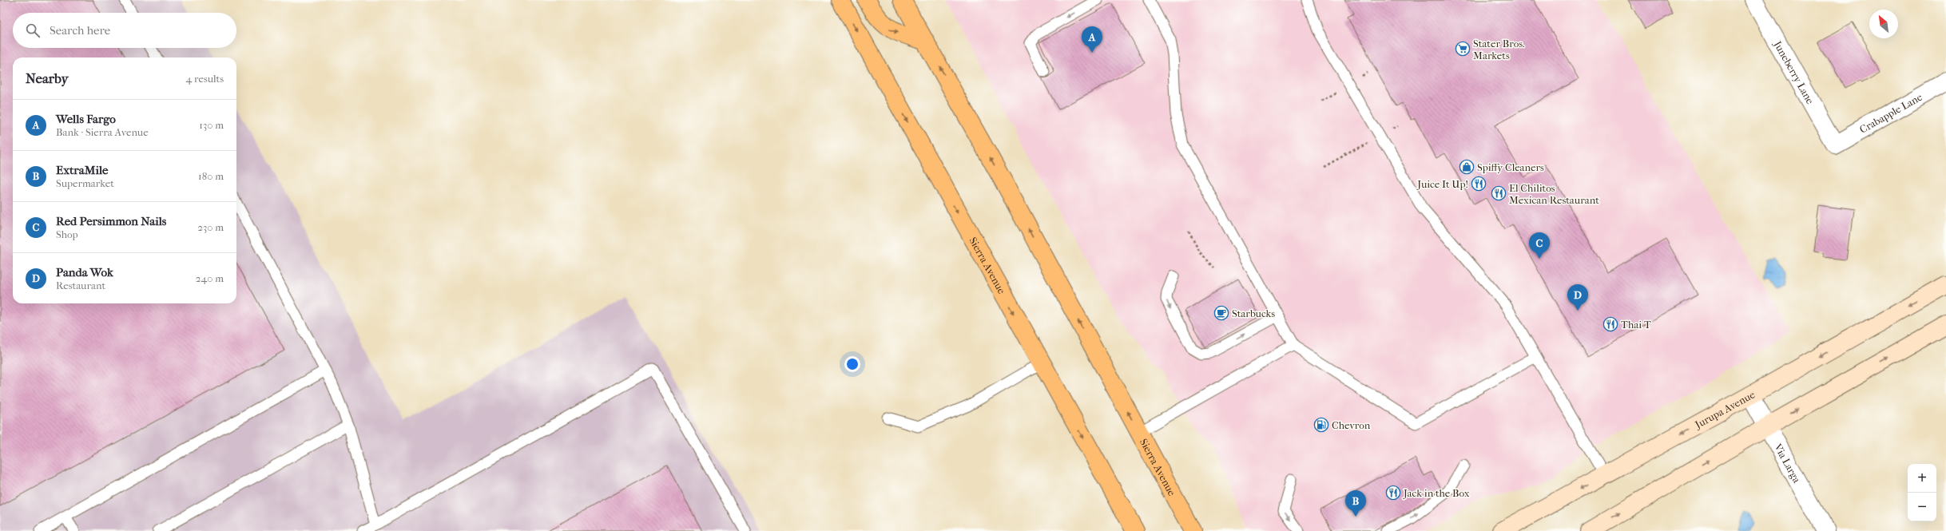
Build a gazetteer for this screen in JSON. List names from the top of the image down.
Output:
{
  "streets": {
    "main road": ["Sierra Avenue", "Jurupa Avenue"],
    "street": ["Juneberry Lane", "Crabapple Lane", "Via Larga"]
  },
  "crossings": [
    ["Juneberry Lane", "Crabapple Lane"],
    ["Jurupa Avenue", "Via Larga"]
  ],
  "places": {
    "supermarket": ["Stater Bros. Markets"],
    "shop": ["Spiffy Cleaners"],
    "restaurant": [
      "Juice It Up!",
      "El Chilitos Mexican Restaurant",
      "Thai T",
      "Jack in the Box"
    ],
    "cafe": ["Starbucks"],
    "fuel station": ["Chevron"]
  },
  "north": "top left",
  "page": {
    "search": "Search here",
    "pins": [
      "A",
      "C",
      "D",
      "B"
    ],
    "heading": ["Nearby", "4 results"],
    "list": [
      {
        "mark": "A",
        "name": "Wells Fargo",
        "note": "Bank · Sierra Avenue",
        "value": "130 m"
      },
      {
        "mark": "B",
        "name": "ExtraMile",
        "note": "Supermarket",
        "value": "180 m"
      },
      {
        "mark": "C",
        "name": "Red Persimmon Nails",
        "note": "Shop",
        "value": "230 m"
      },
      {
        "mark": "D",
        "name": "Panda Wok",
        "note": "Restaurant",
        "value": "240 m"
      }
    ],
    "map_buttons": ["+", "−"]
  }
}
